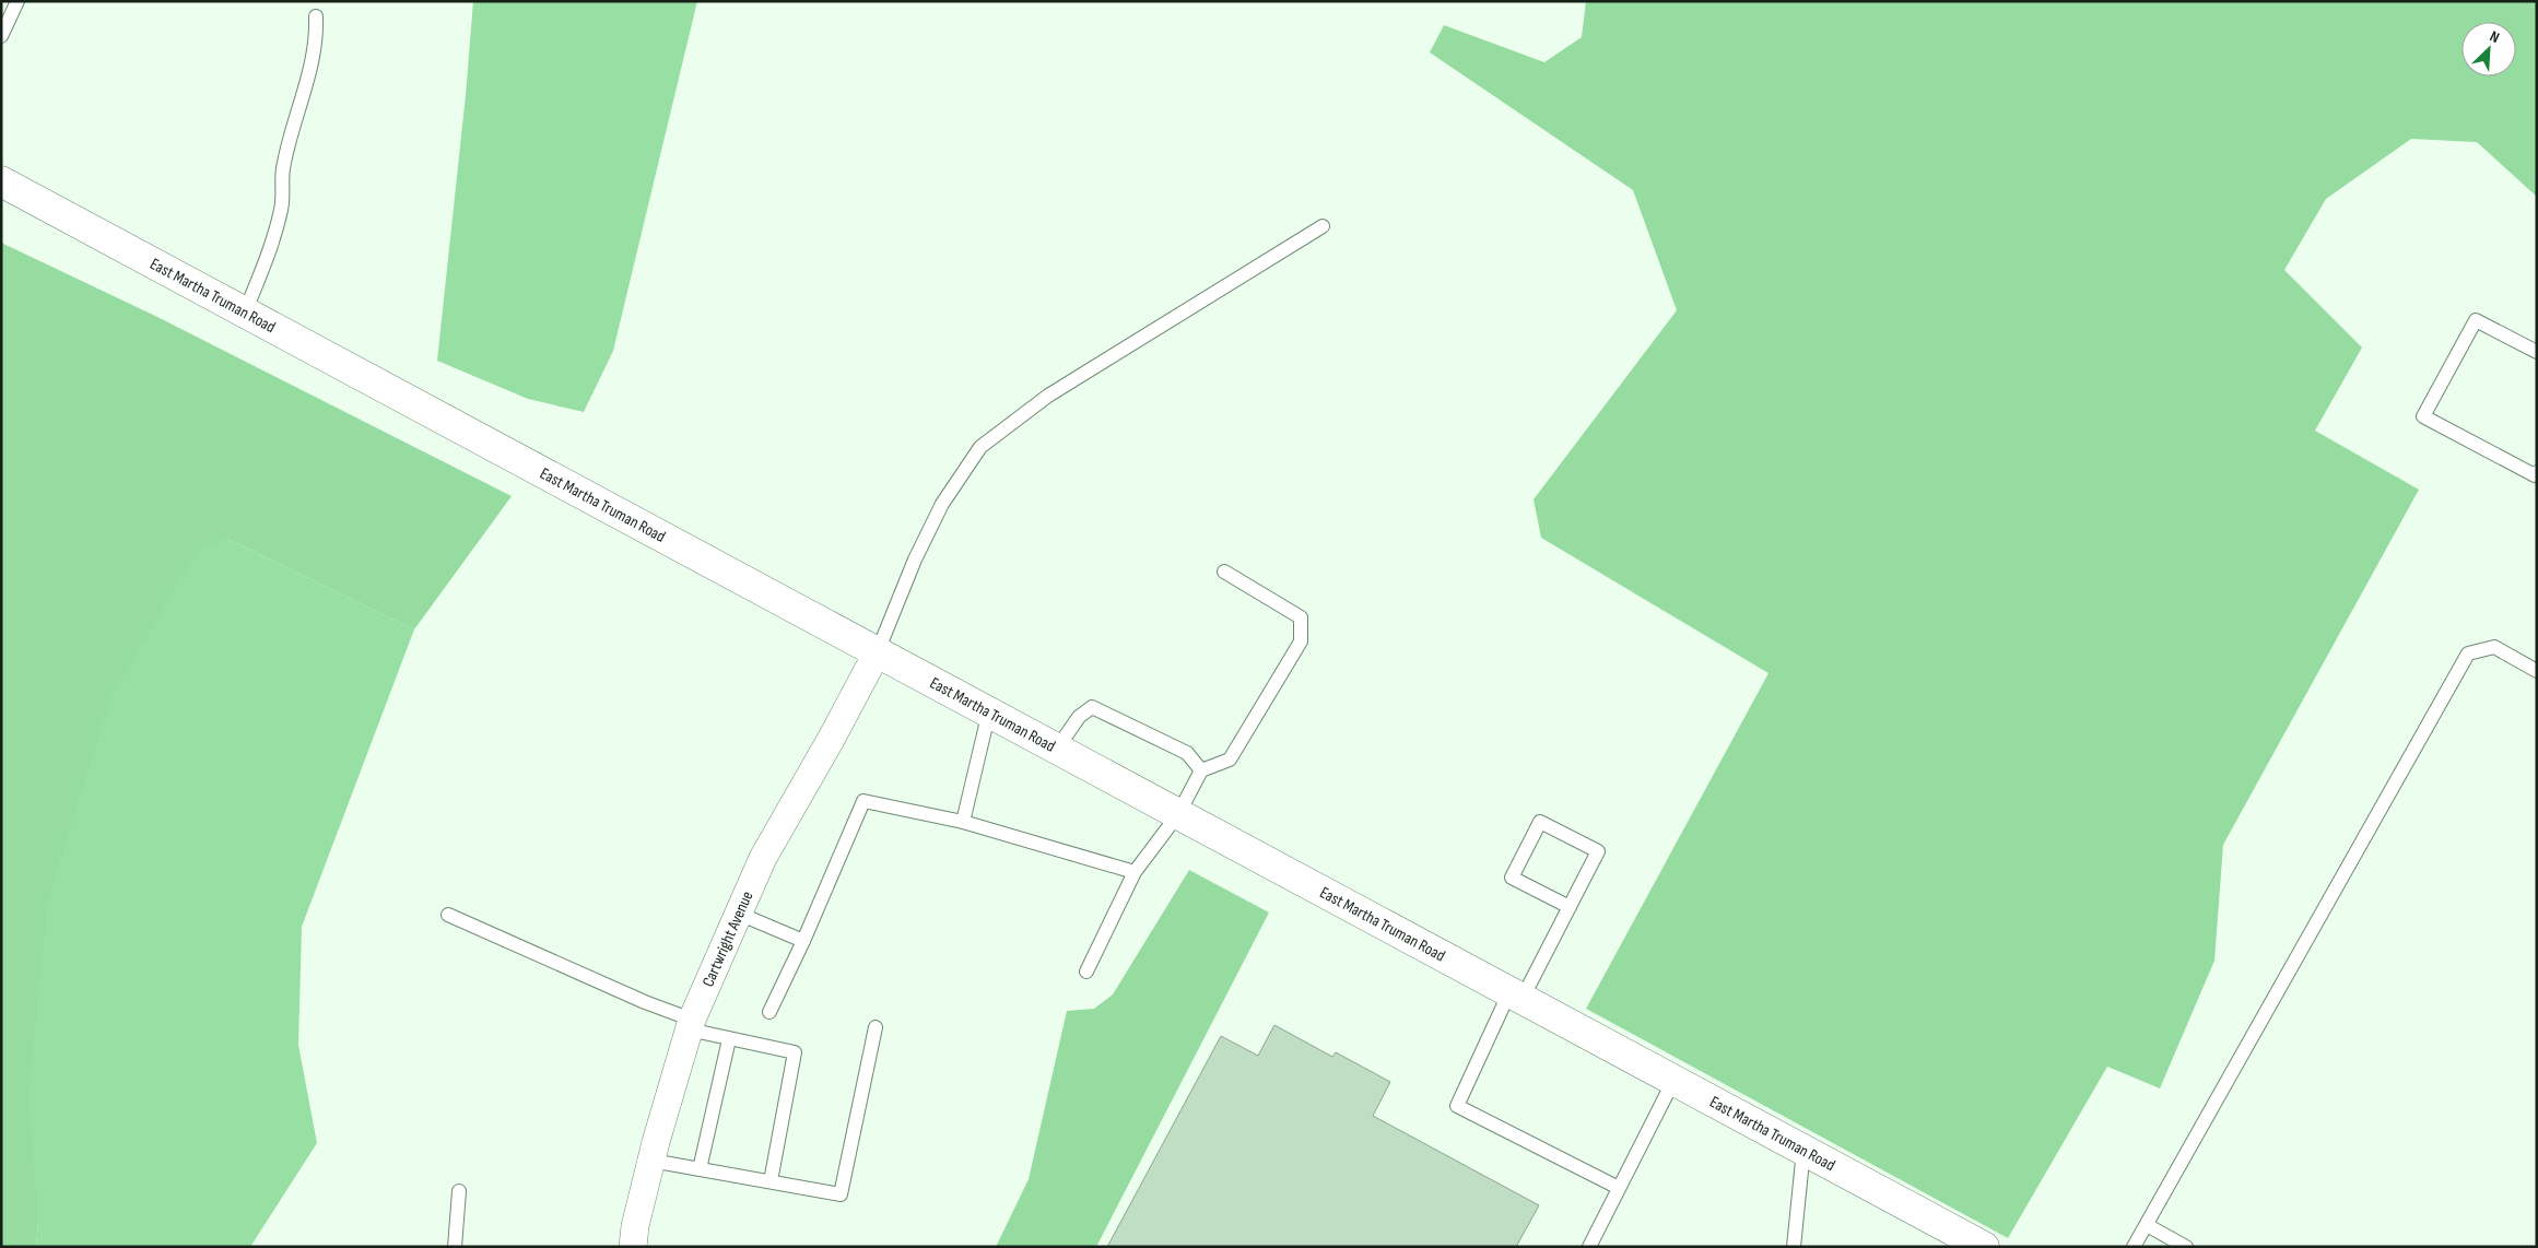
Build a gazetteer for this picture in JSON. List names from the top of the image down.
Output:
{
  "streets": {
    "main road": ["East Martha Truman Road"],
    "street": ["Cartwright Avenue"]
  },
  "crossings": [
    ["East Martha Truman Road", "Cartwright Avenue"]
  ],
  "north": "top right"
}
